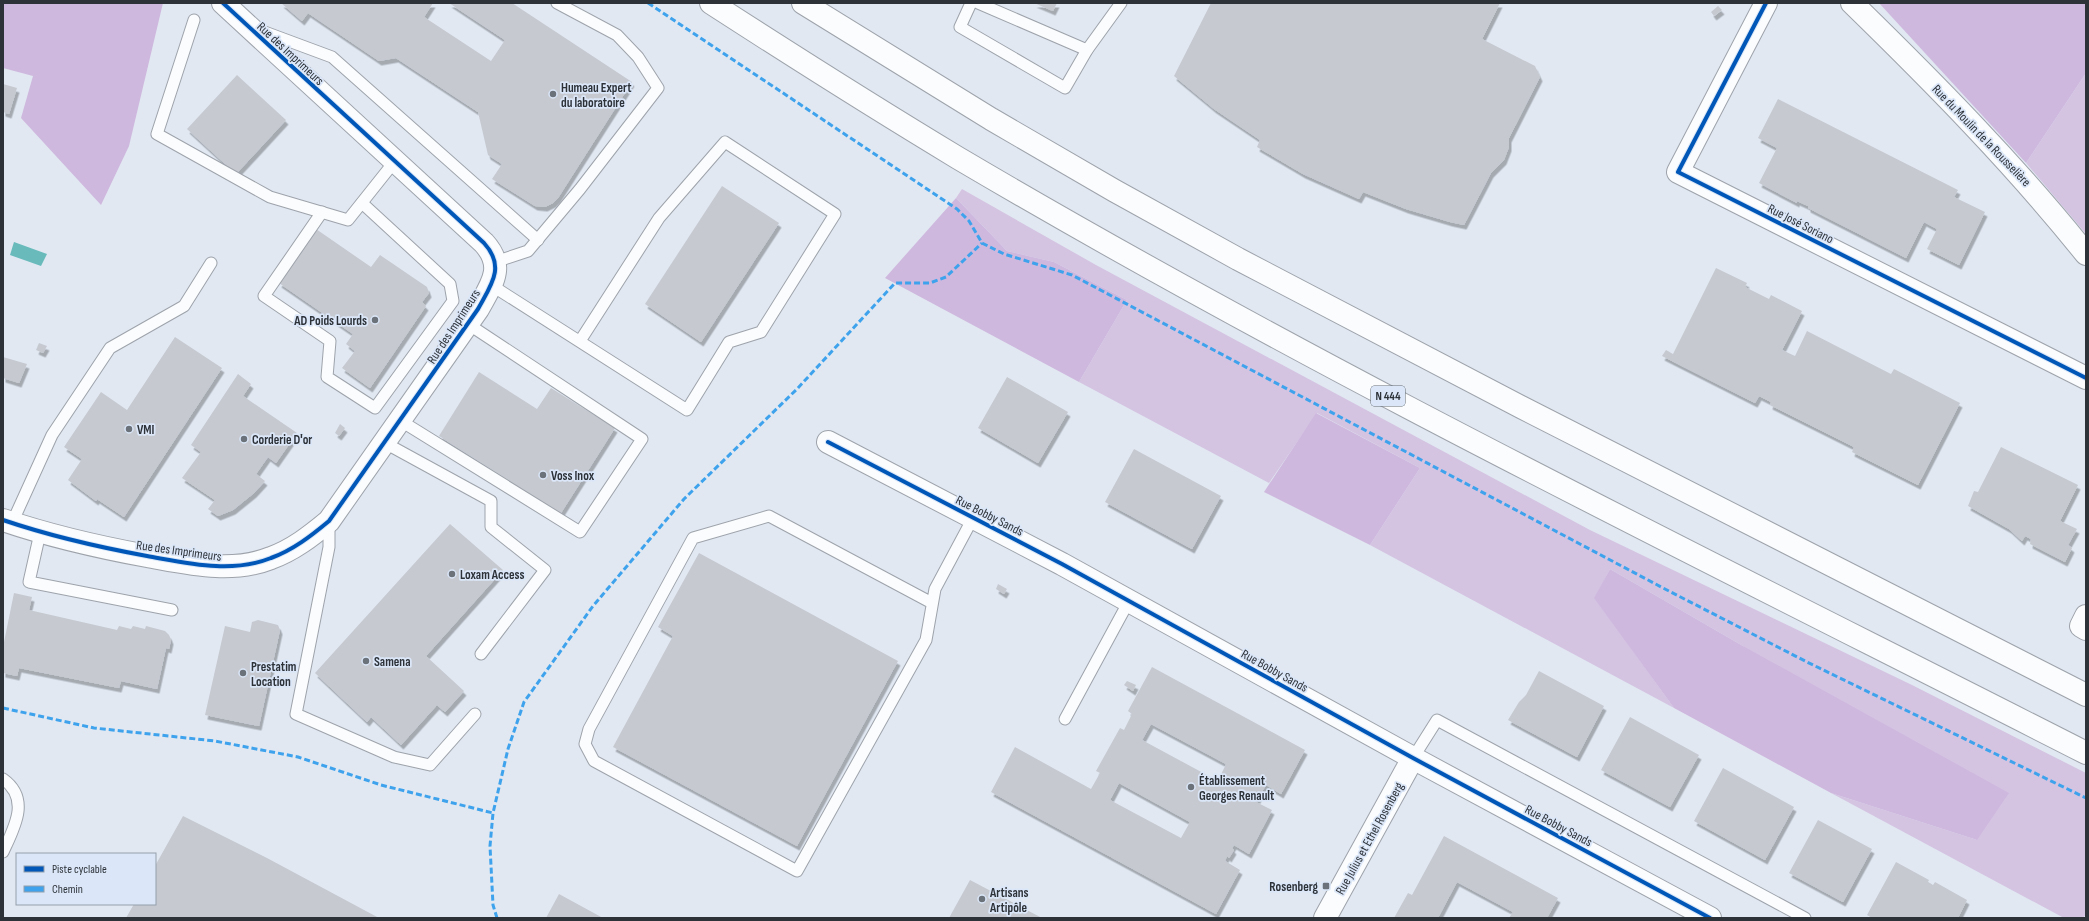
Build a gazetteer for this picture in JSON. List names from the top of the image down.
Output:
{
  "streets": {
    "main road": [
      "Rue des Imprimeurs",
      "Rue du Moulin de la Rousselière",
      "Rue José Soriano",
      "N 444",
      "Rue Bobby Sands",
      "Rue Julius et Ethel Rosenberg"
    ]
  },
  "crossings": [
    ["Rue Bobby Sands", "Rue Julius et Ethel Rosenberg"]
  ],
  "places": {
    "other": [
      "Humeau Expert du laboratoire",
      "AD Poids Lourds",
      "VMI",
      "Corderie D'or",
      "Voss Inox",
      "Loxam Access",
      "Samena",
      "Prestatim Location",
      "Établissement Georges Renault",
      "Artisans Artipôle"
    ],
    "transit": ["Rosenberg"]
  },
  "legend": ["Piste cyclable", "Chemin"]
}
